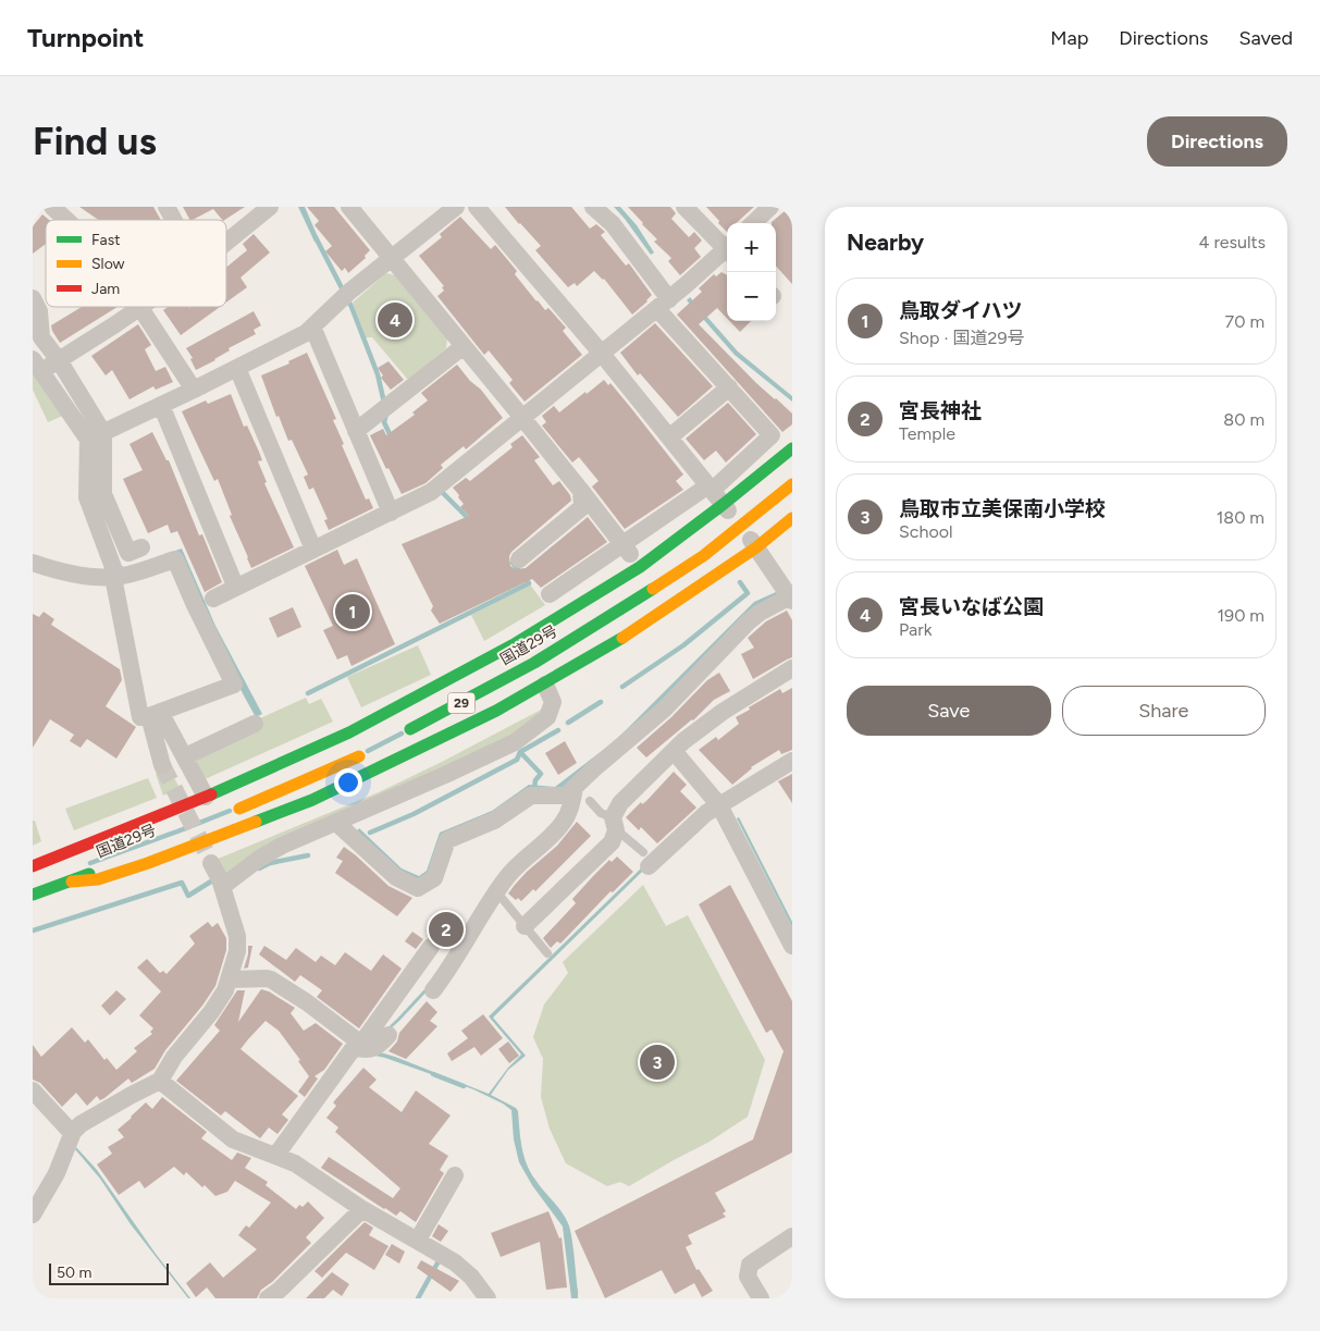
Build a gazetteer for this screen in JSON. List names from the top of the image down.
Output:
{
  "streets": {
    "highway": ["国道29号", "29"]
  },
  "legend": ["Fast", "Slow", "Jam"],
  "scale_bar": "50 m",
  "page": {
    "header": "Turnpoint",
    "nav": ["Map", "Directions", "Saved"],
    "buttons": [
      "Directions",
      ["Save", "Share"]
    ],
    "title": "Find us",
    "heading": ["Nearby", "4 results"],
    "map_buttons": ["+", "−"],
    "list": [
      {
        "mark": "1",
        "name": "鳥取ダイハツ",
        "note": "Shop · 国道29号",
        "value": "70 m"
      },
      {
        "mark": "2",
        "name": "宮長神社",
        "note": "Temple",
        "value": "80 m"
      },
      {
        "mark": "3",
        "name": "鳥取市立美保南小学校",
        "note": "School",
        "value": "180 m"
      },
      {
        "mark": "4",
        "name": "宮長いなば公園",
        "note": "Park",
        "value": "190 m"
      }
    ],
    "pins": [
      "4",
      "1",
      "2",
      "3"
    ],
    "scale": "50 m"
  }
}
